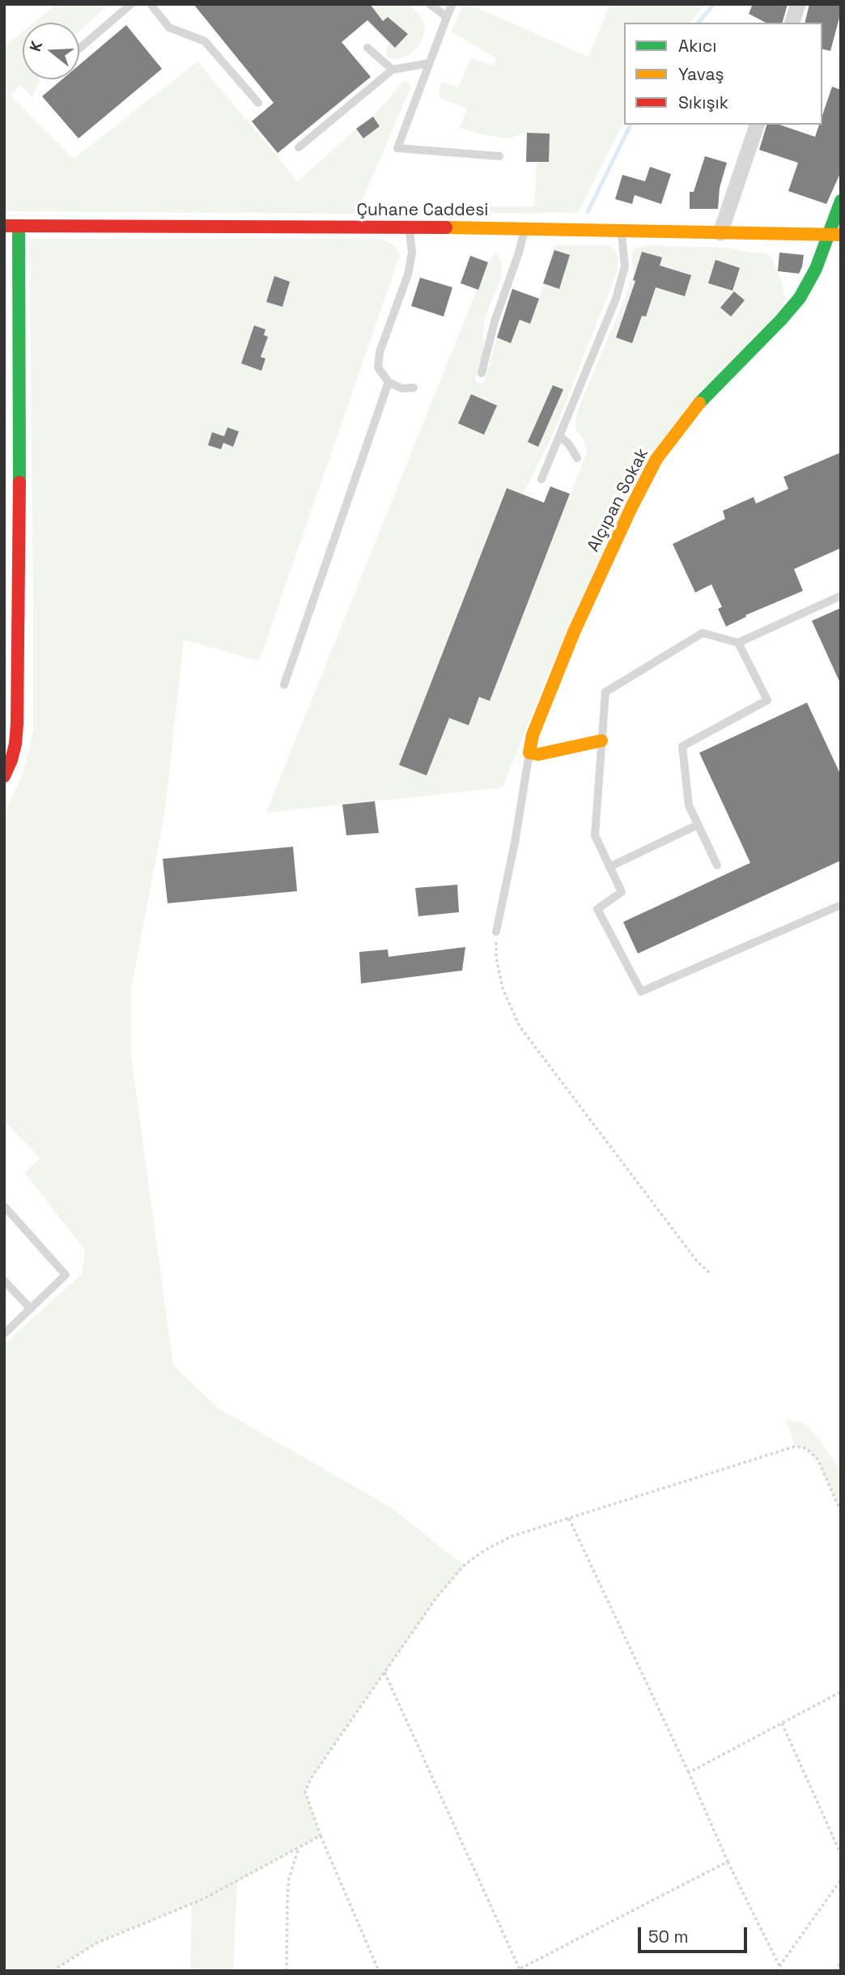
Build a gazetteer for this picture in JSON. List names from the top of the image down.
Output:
{
  "streets": {
    "street": ["Çuhane Caddesi", "Alçıpan Sokak"]
  },
  "crossings": [
    ["Çuhane Caddesi", "Alçıpan Sokak"]
  ],
  "legend": ["Akıcı", "Yavaş", "Sıkışık"],
  "scale_bar": "50 m",
  "north": "left"
}
